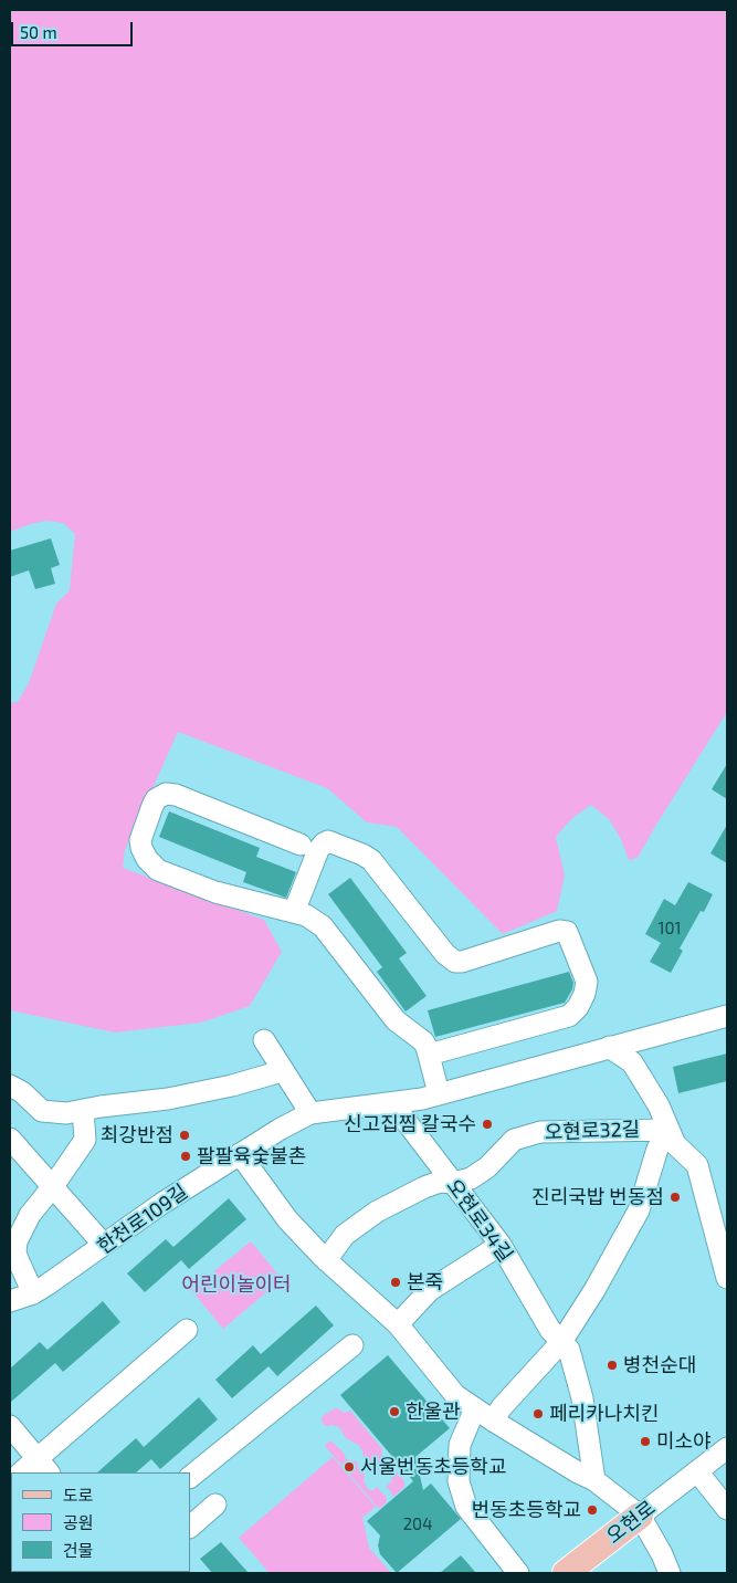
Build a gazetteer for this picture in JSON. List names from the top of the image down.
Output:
{
  "streets": {
    "main road": ["오현로"],
    "street": ["오현로32길", "한천로109길", "오현로34길"]
  },
  "crossings": [
    ["오현로32길", "오현로34길"],
    ["한천로109길", "오현로34길"]
  ],
  "parks": ["어린이놀이터"],
  "places": [
    "신고집찜 칼국수",
    "최강반점",
    "팔팔육숯불촌",
    "진리국밥 번동점",
    "본죽",
    "병천순대",
    "한울관",
    "페리카나치킨",
    "미소야",
    "서울번동초등학교",
    "번동초등학교"
  ],
  "house_numbers": ["101", "204"],
  "legend": ["도로", "공원", "건물"],
  "scale_bar": "50 m"
}
